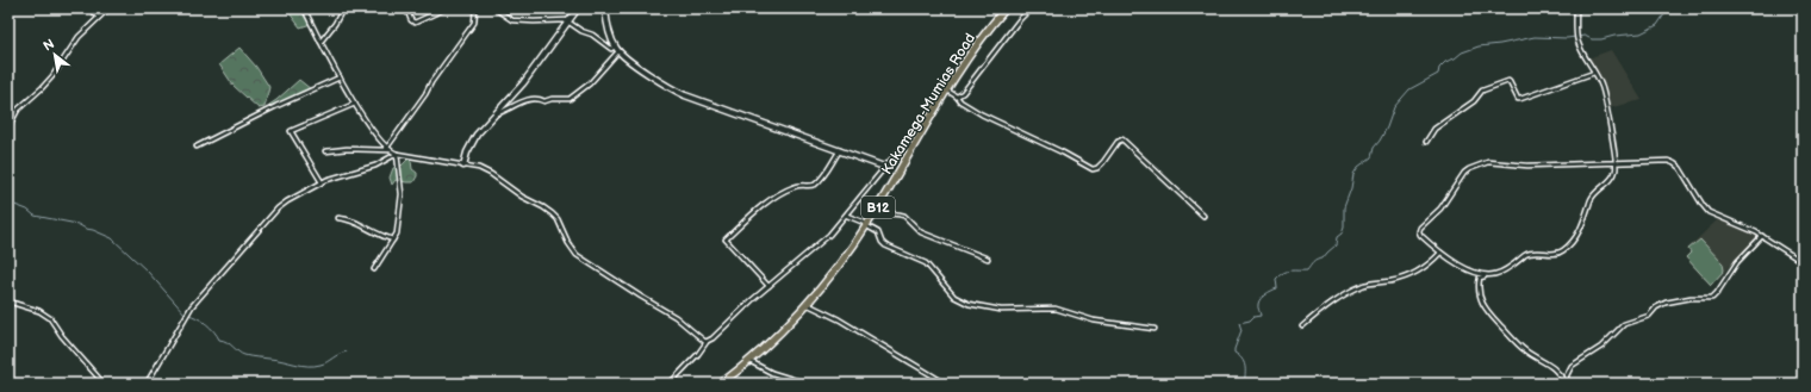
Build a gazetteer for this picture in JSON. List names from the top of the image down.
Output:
{
  "streets": {
    "highway": ["Kakamega-Mumias Road", "B12"]
  },
  "north": "top left"
}
